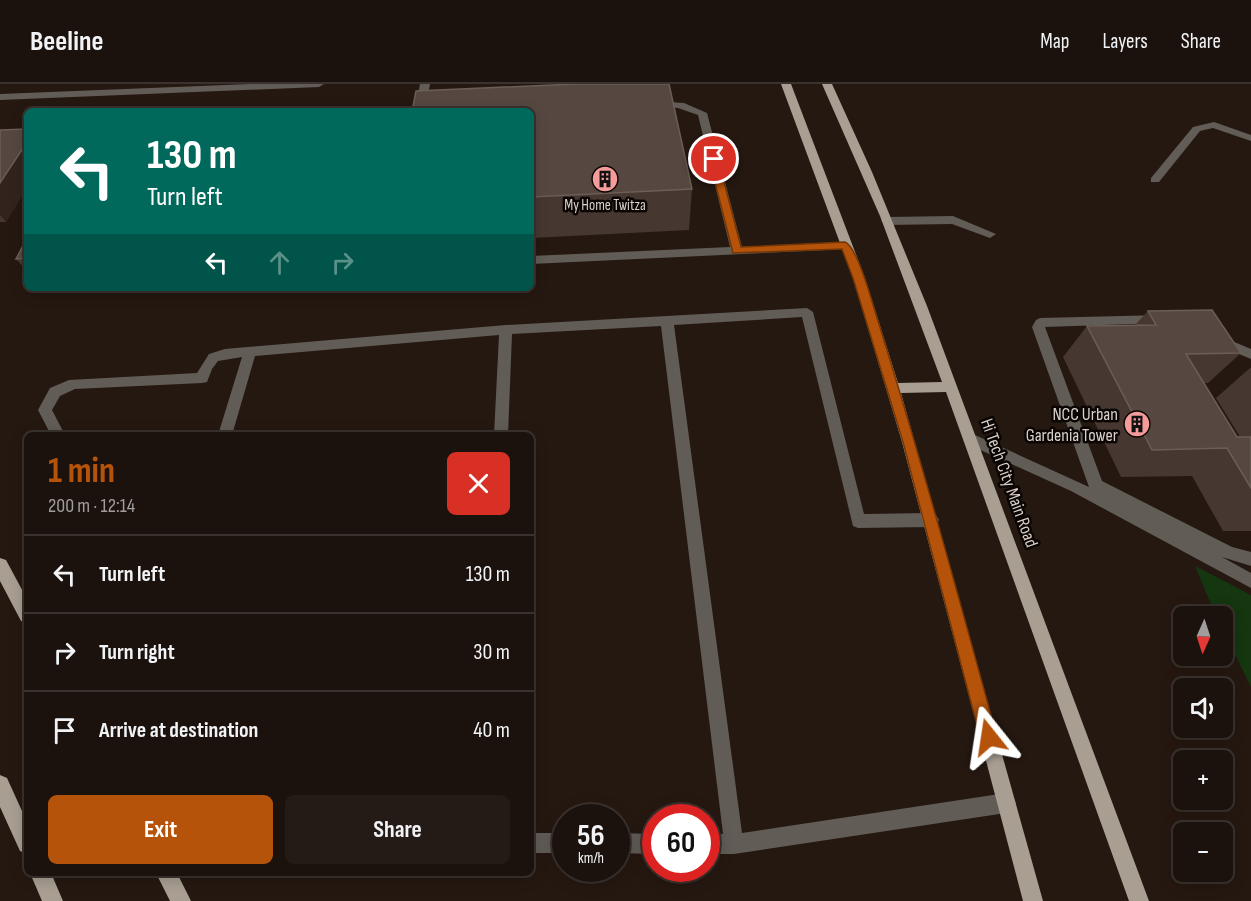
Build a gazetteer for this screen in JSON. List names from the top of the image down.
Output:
{
  "streets": {
    "main road": ["Hi Tech City Main Road"]
  },
  "places": {
    "building": ["My Home Twitza", "NCC Urban Gardenia Tower"]
  },
  "north": "bottom",
  "page": {
    "header": "Beeline",
    "nav": ["Map", "Layers", "Share"],
    "turn": ["130 m", "Turn left"],
    "heading": ["1 min", "200 m · 12:14"],
    "list": [
      {
        "name": "Turn left",
        "value": "130 m"
      },
      {
        "name": "Turn right",
        "value": "30 m"
      },
      {
        "name": "Arrive at destination",
        "value": "40 m"
      }
    ],
    "map_buttons": ["+", "−"],
    "buttons": ["Exit", "Share"],
    "speed": "56 km/h",
    "limit": "60"
  }
}
